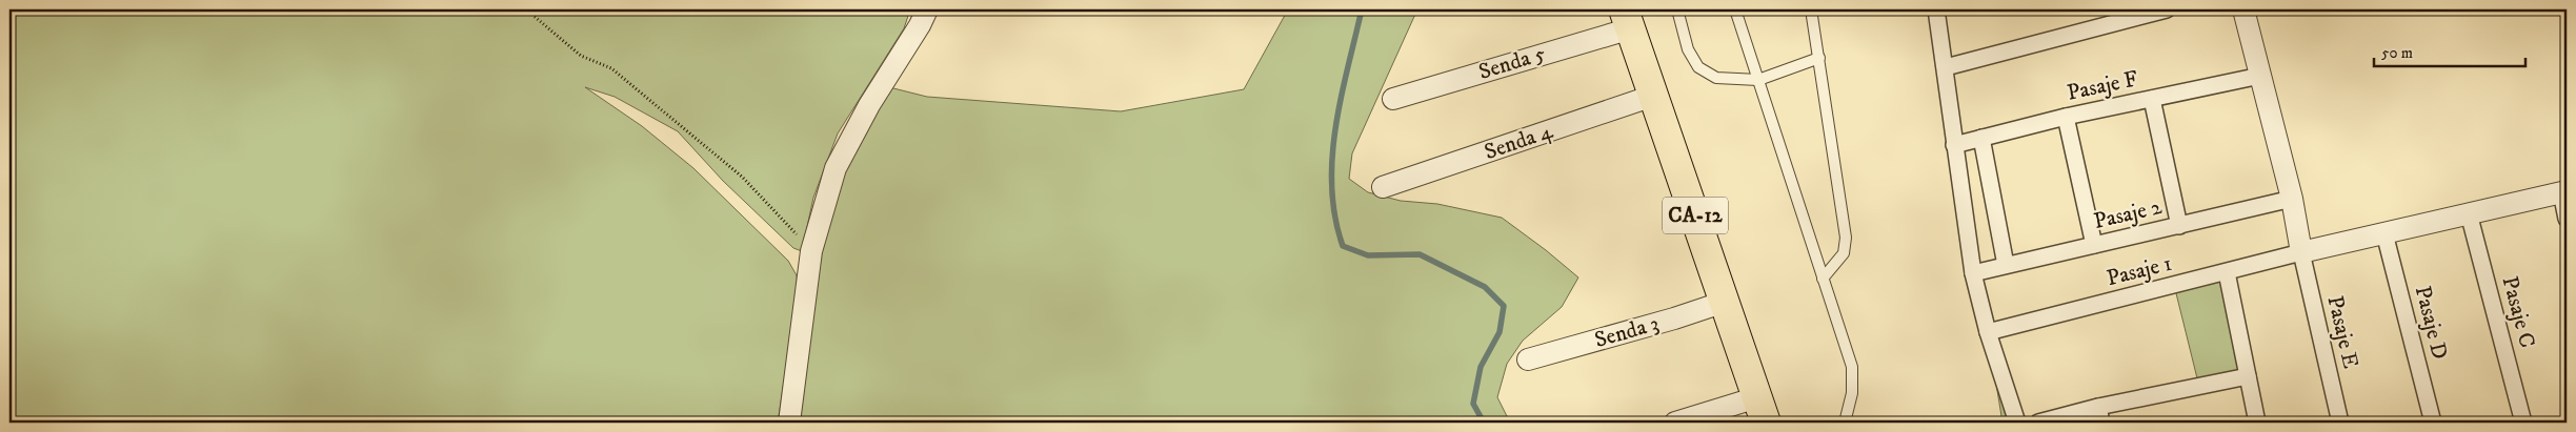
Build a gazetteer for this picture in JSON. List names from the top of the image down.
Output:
{
  "streets": {
    "main road": ["CA-12"],
    "street": [
      "Senda 5",
      "Pasaje F",
      "Senda 4",
      "Pasaje 2",
      "Pasaje 1",
      "Pasaje C",
      "Pasaje D",
      "Senda 3",
      "Pasaje E"
    ]
  },
  "crossings": [
    ["Senda 5", "CA-12"],
    ["Senda 4", "CA-12"],
    ["CA-12", "Senda 3"],
    ["Pasaje 1", "Pasaje E"]
  ],
  "scale_bar": "50 m"
}
